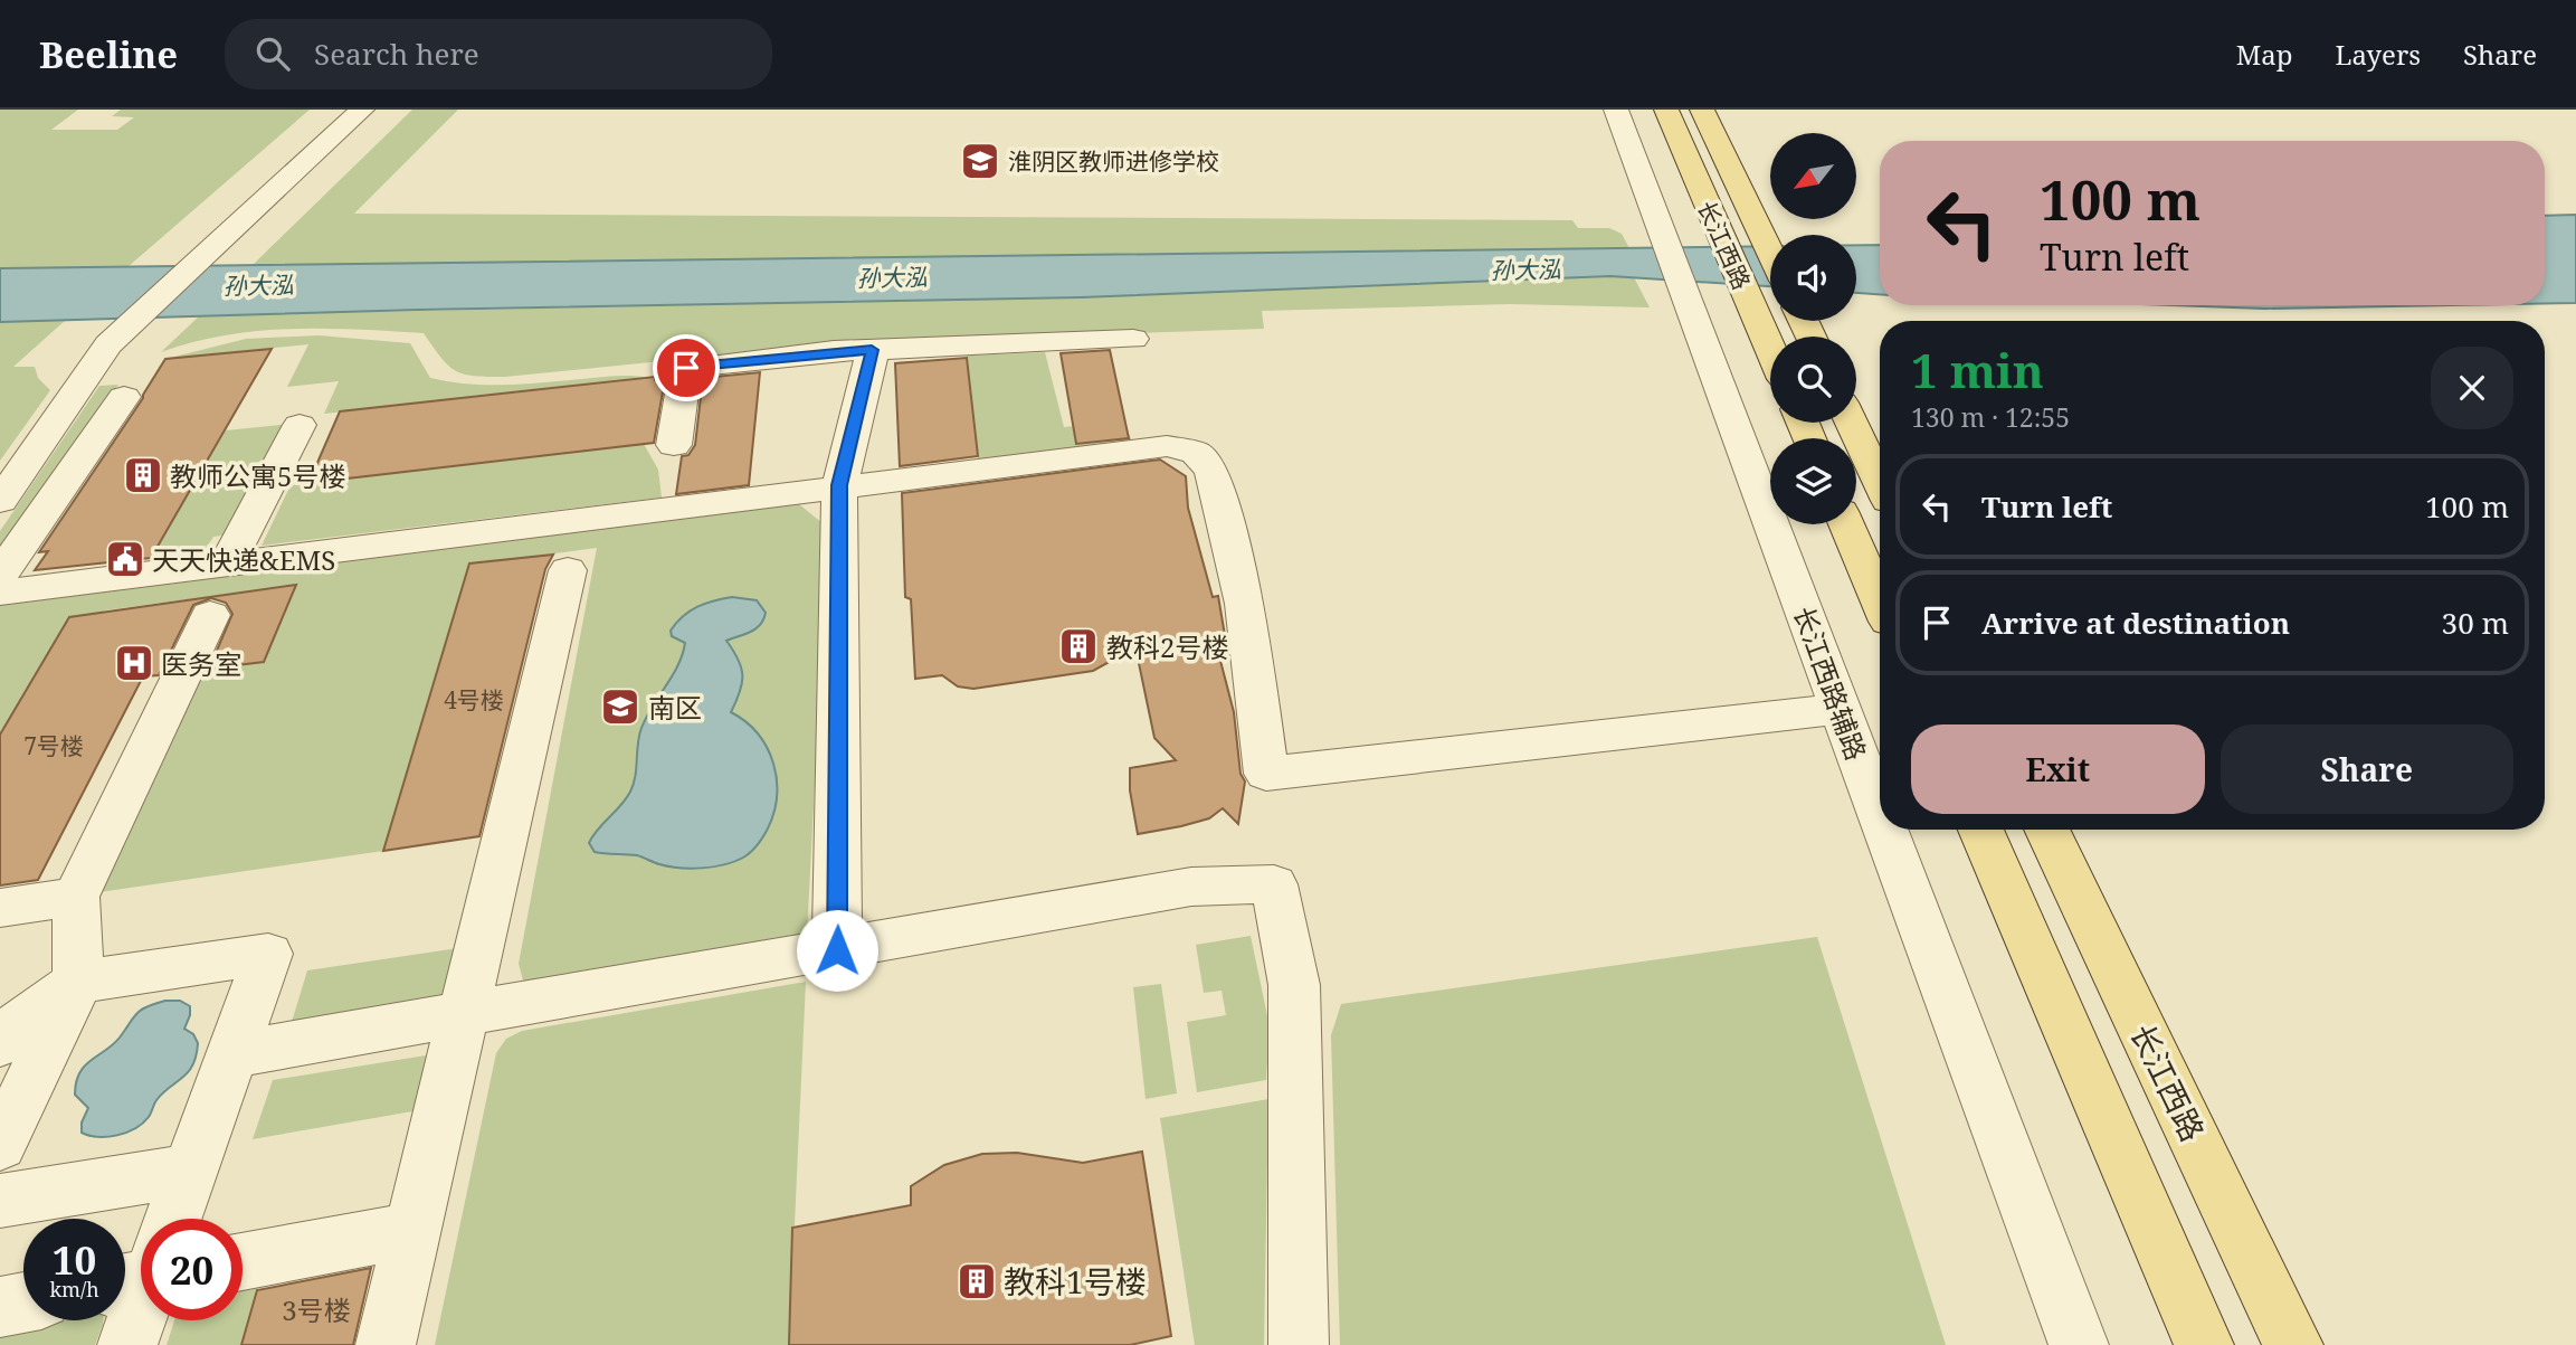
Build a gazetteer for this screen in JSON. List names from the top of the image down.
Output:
{
  "streets": {
    "main road": ["长江西路"],
    "street": ["长江西路辅路"]
  },
  "water": ["孙大泓"],
  "places": {
    "school or university": ["淮阴区教师进修学校", "南区"],
    "building": ["教师公寓5号楼", "教科2号楼", "教科1号楼"],
    "public building": ["天天快递&EMS"],
    "hospital": ["医务室"]
  },
  "house_numbers": ["4号楼", "7号楼", "3号楼"],
  "north": "bottom left",
  "page": {
    "header": "Beeline",
    "search": "Search here",
    "nav": ["Map", "Layers", "Share"],
    "turn": ["100 m", "Turn left"],
    "heading": ["1 min", "130 m · 12:55"],
    "list": [
      {
        "name": "Turn left",
        "value": "100 m"
      },
      {
        "name": "Arrive at destination",
        "value": "30 m"
      }
    ],
    "buttons": ["Exit", "Share"],
    "speed": "10 km/h",
    "limit": "20"
  }
}
